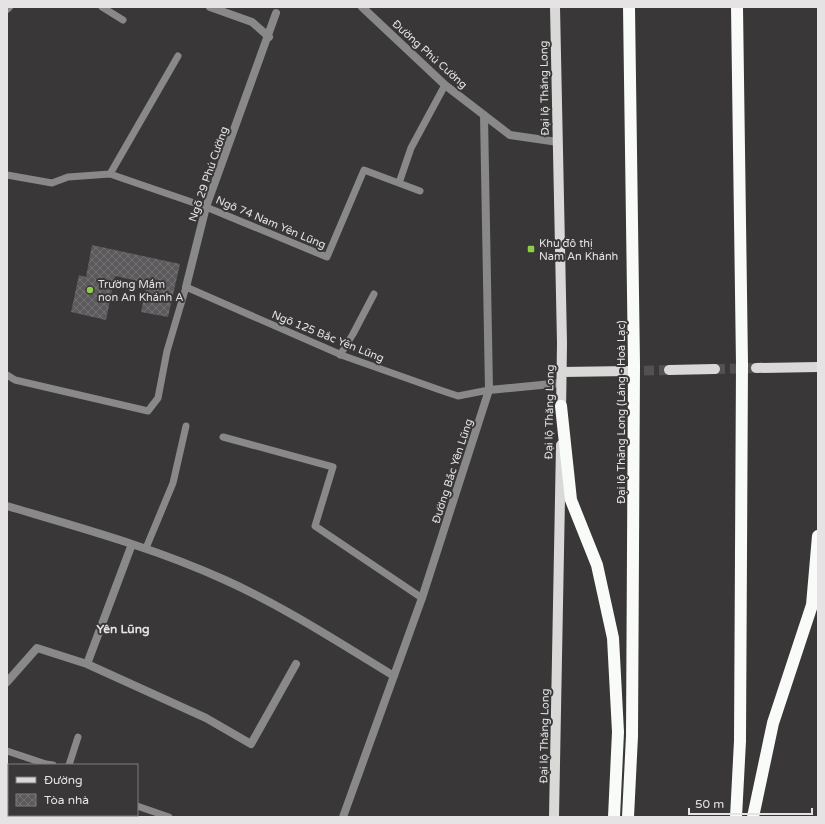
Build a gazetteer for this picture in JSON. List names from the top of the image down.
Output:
{
  "streets": {
    "highway": ["Đại lộ Thăng Long (Láng - Hoà Lạc)"],
    "main road": ["Đại lộ Thăng Long"],
    "street": ["Đường Phú Cường", "Ngõ 29 Phú Cường", "Đường Bắc Yên Lũng"],
    "lane": ["Ngõ 74 Nam Yên Lũng", "Ngõ 125 Bắc Yên Lũng"]
  },
  "crossings": [
    ["Đường Phú Cường", "Đại lộ Thăng Long"],
    ["Đường Phú Cường", "Đường Bắc Yên Lũng"],
    ["Ngõ 29 Phú Cường", "Ngõ 74 Nam Yên Lũng"],
    ["Ngõ 29 Phú Cường", "Ngõ 125 Bắc Yên Lũng"],
    ["Ngõ 125 Bắc Yên Lũng", "Đường Bắc Yên Lũng"]
  ],
  "districts": ["Yên Lũng"],
  "places": {
    "transit": ["Khu đô thị Nam An Khánh"],
    "other": ["Trường Mầm non An Khánh A"]
  },
  "legend": ["Đường", "Tòa nhà"],
  "scale_bar": "50 m"
}
